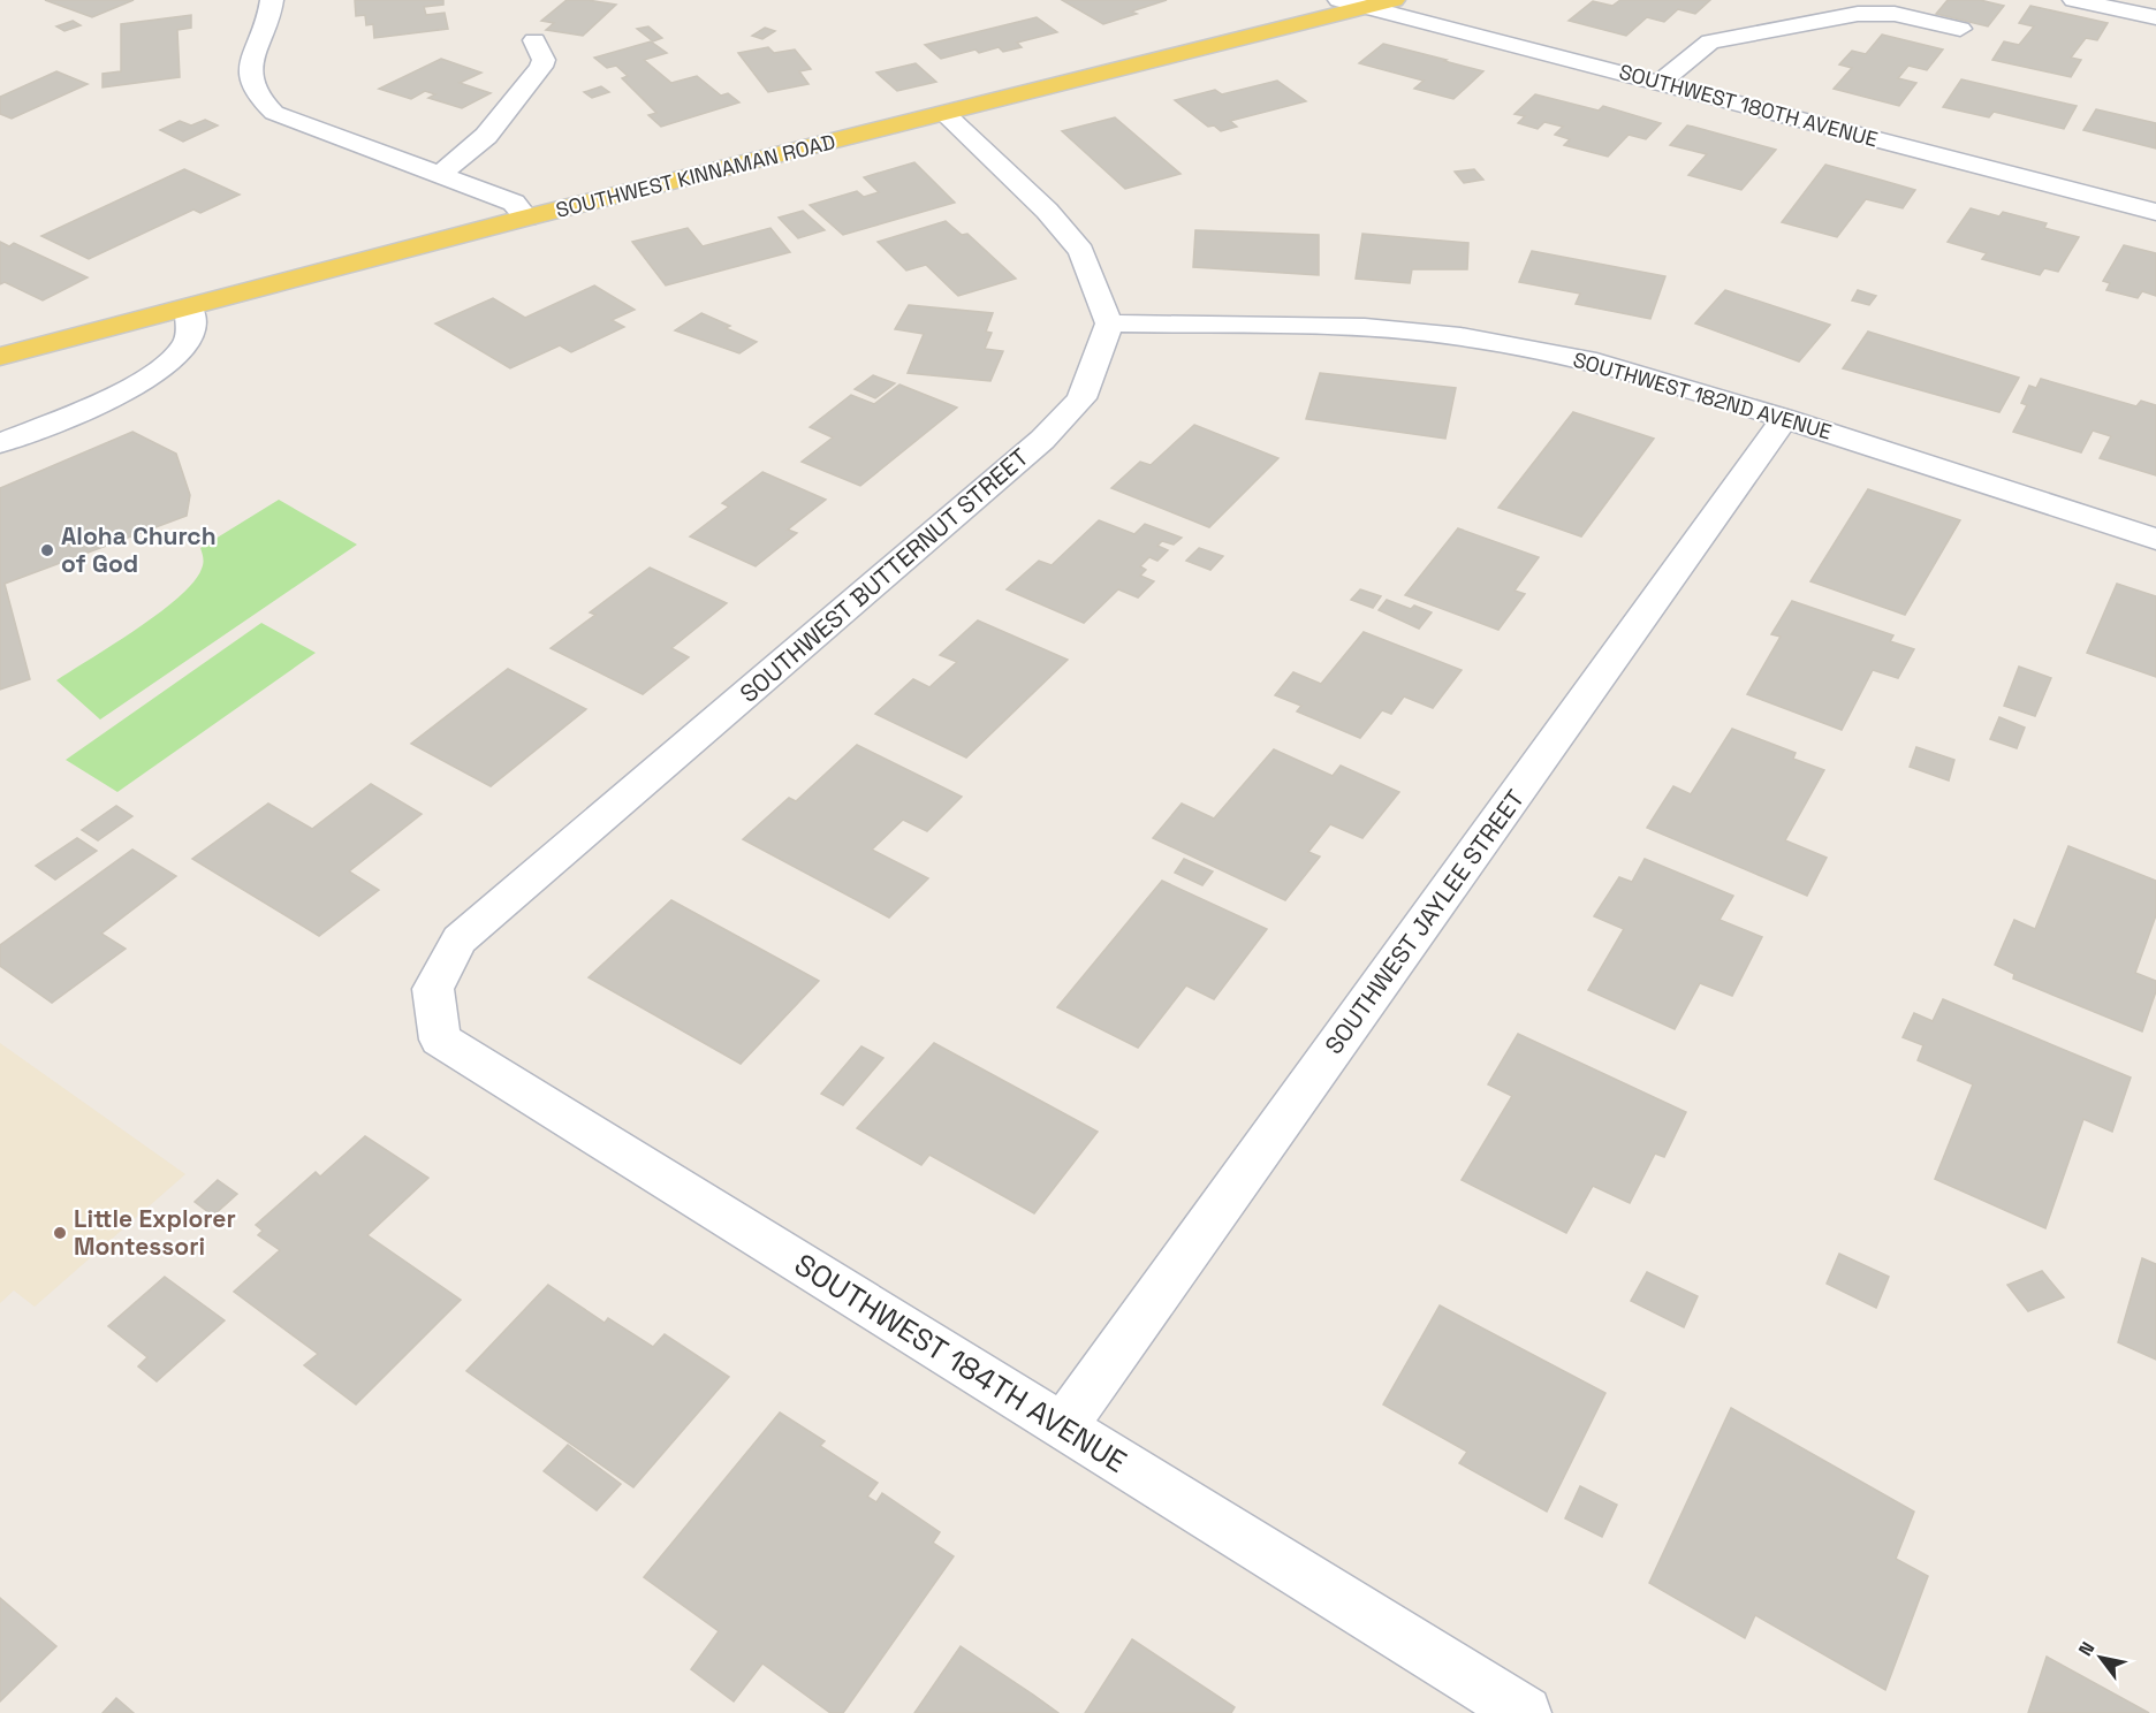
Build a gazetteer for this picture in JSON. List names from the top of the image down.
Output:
{
  "streets": {
    "main road": ["SOUTHWEST KINNAMAN ROAD"],
    "street": [
      "SOUTHWEST 180TH AVENUE",
      "SOUTHWEST 182ND AVENUE",
      "SOUTHWEST BUTTERNUT STREET",
      "SOUTHWEST JAYLEE STREET",
      "SOUTHWEST 184TH AVENUE"
    ]
  },
  "crossings": [
    ["SOUTHWEST 180TH AVENUE", "SOUTHWEST KINNAMAN ROAD"],
    ["SOUTHWEST 182ND AVENUE", "SOUTHWEST BUTTERNUT STREET"],
    ["SOUTHWEST 182ND AVENUE", "SOUTHWEST JAYLEE STREET"],
    ["SOUTHWEST BUTTERNUT STREET", "SOUTHWEST 184TH AVENUE"],
    ["SOUTHWEST JAYLEE STREET", "SOUTHWEST 184TH AVENUE"]
  ],
  "places": ["Aloha Church of God", "Little Explorer Montessori"],
  "north": "top left"
}
